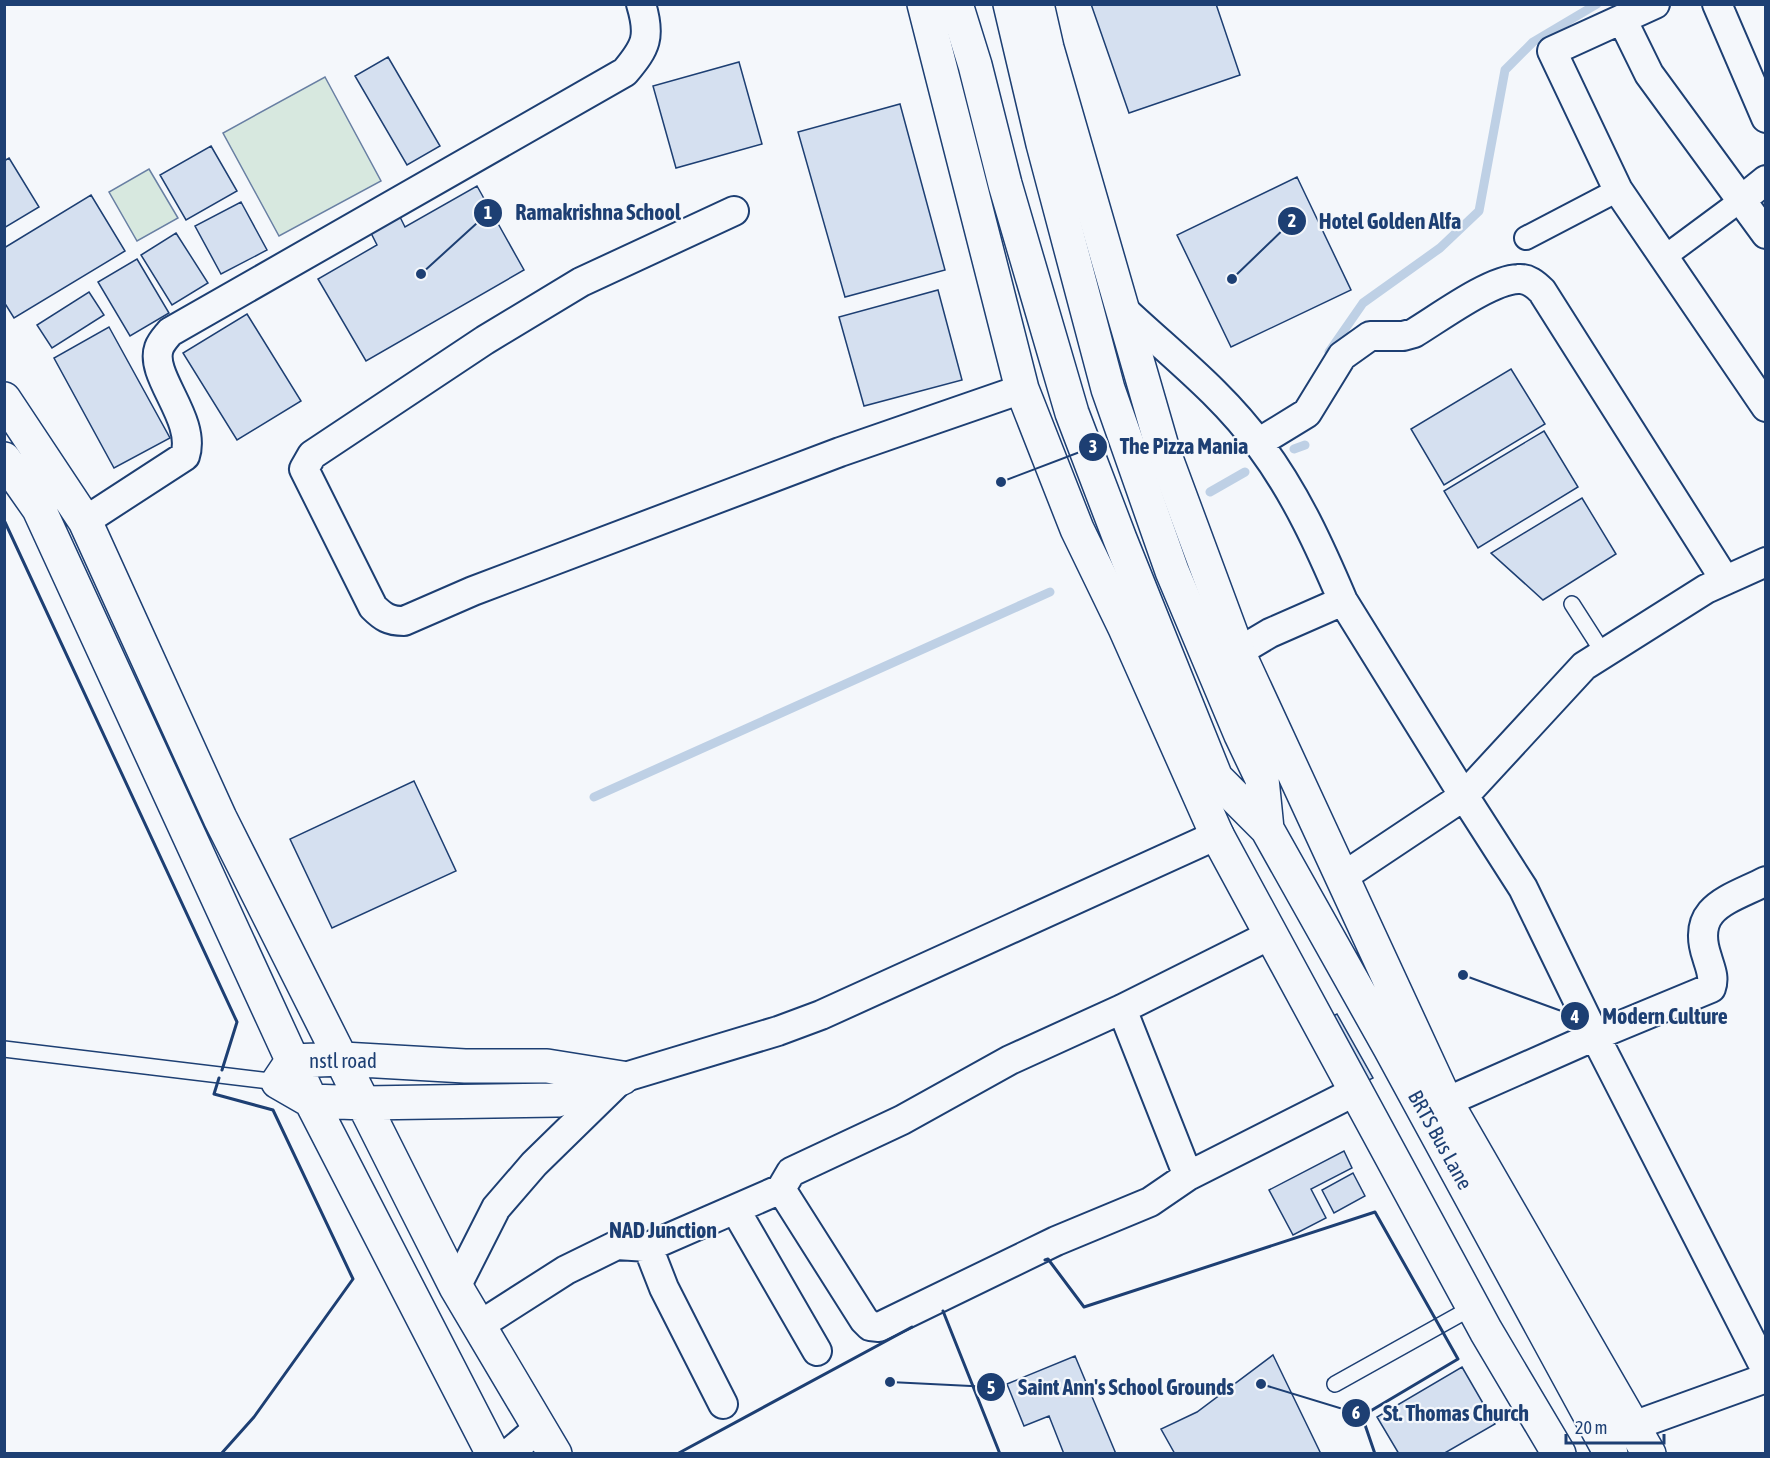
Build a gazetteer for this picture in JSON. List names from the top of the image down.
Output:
{
  "streets": {
    "street": ["nstl road", "BRTS Bus Lane"]
  },
  "districts": ["NAD Junction"],
  "places": [
    "Ramakrishna School",
    "Hotel Golden Alfa",
    "The Pizza Mania",
    "Modern Culture",
    "Saint Ann's School Grounds",
    "St. Thomas Church"
  ],
  "scale_bar": "20 m"
}
